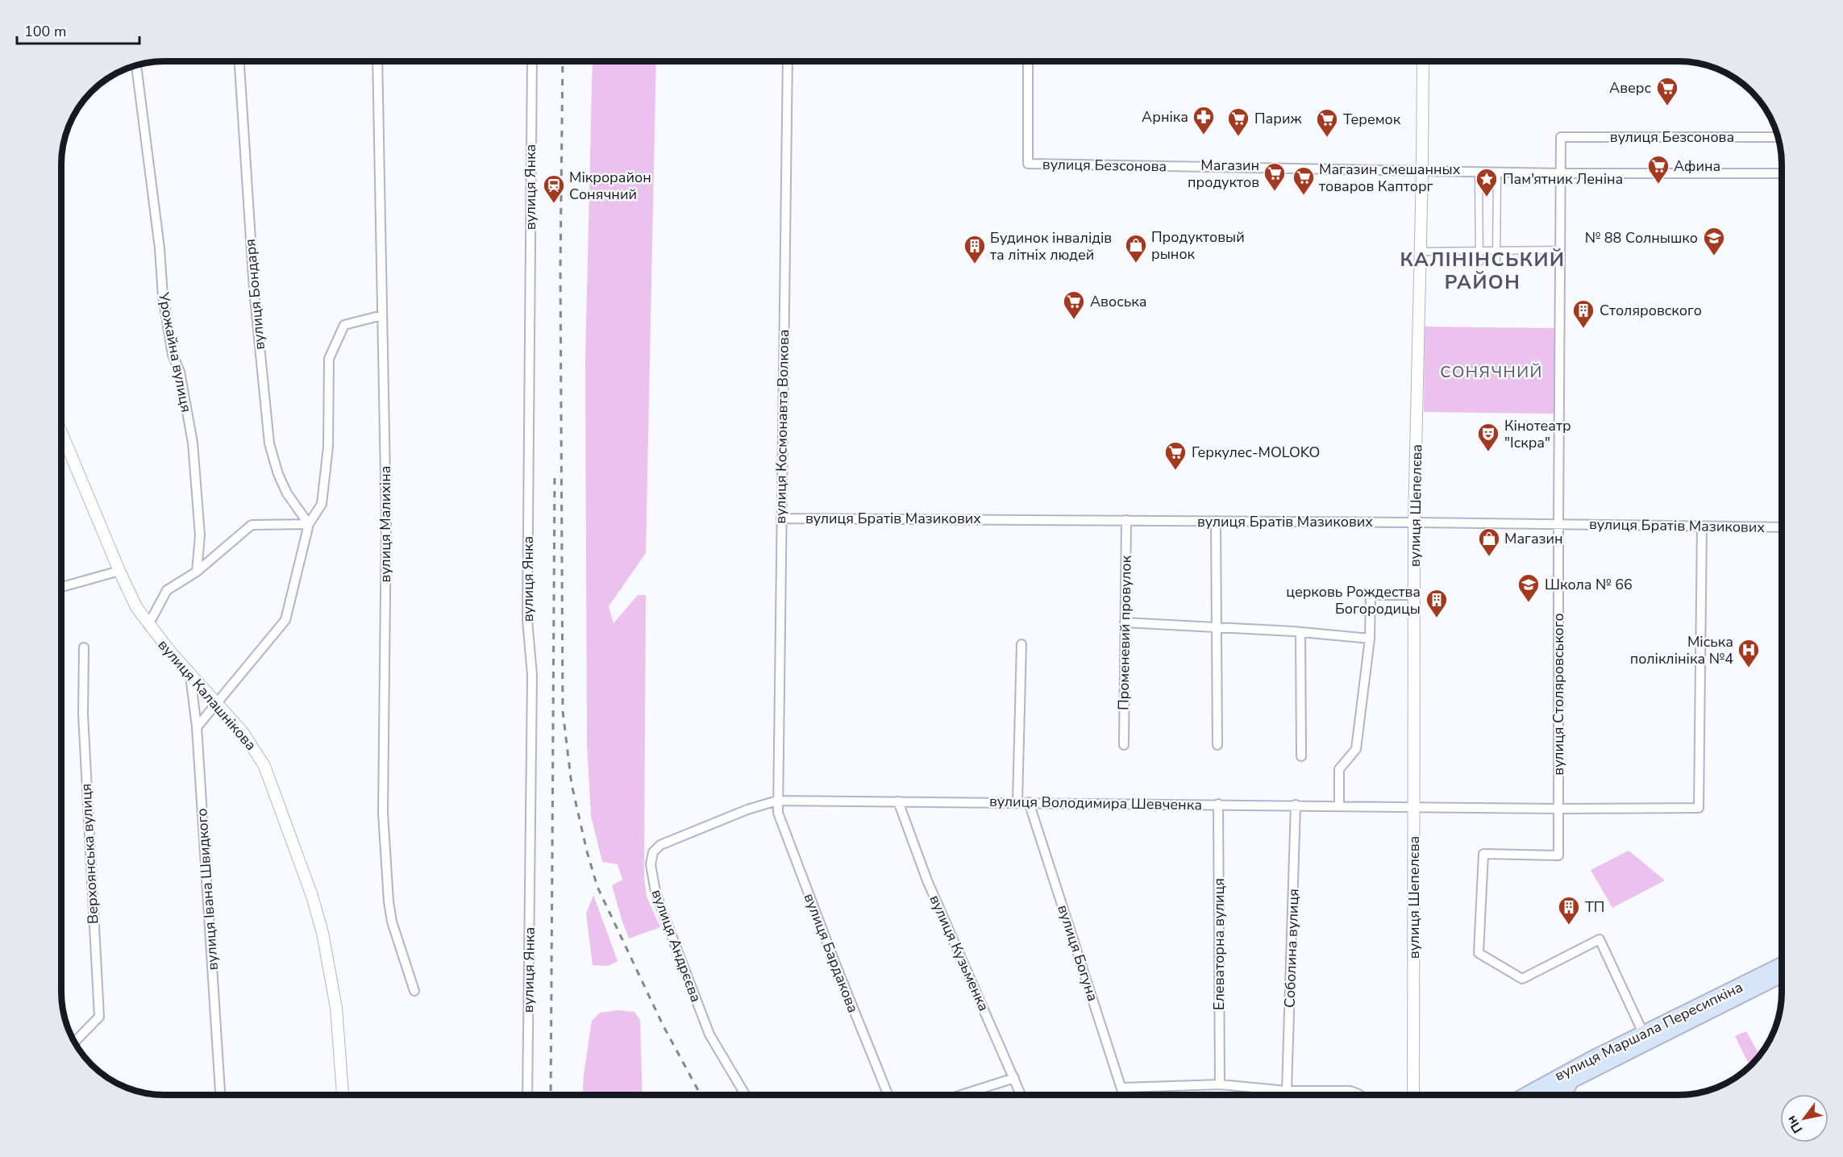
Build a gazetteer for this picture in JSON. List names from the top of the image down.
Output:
{
  "streets": {
    "main road": ["вулиця Маршала Пересипкіна"],
    "street": [
      "вулиця Безсонова",
      "вулиця Янка",
      "вулиця Бондаря",
      "Урожайна вулиця",
      "вулиця Космонавта Волкова",
      "вулиця Шепелєва",
      "вулиця Братів Мазикових",
      "вулиця Малихіна",
      "Променевий провулок",
      "вулиця Столяровського",
      "вулиця Калашнікова",
      "вулиця Володимира Шевченка",
      "Верхоянська вулиця",
      "вулиця Івана Швидкого",
      "Елеваторна вулиця",
      "вулиця Андрєєва",
      "Соболина вулиця",
      "вулиця Бардакова",
      "вулиця Кузьменка",
      "вулиця Богуна"
    ]
  },
  "crossings": [
    ["вулиця Безсонова", "вулиця Шепелєва"],
    ["вулиця Безсонова", "вулиця Столяровського"],
    ["вулиця Космонавта Волкова", "вулиця Братів Мазикових"],
    ["вулиця Космонавта Волкова", "вулиця Володимира Шевченка"],
    ["вулиця Космонавта Волкова", "вулиця Андрєєва"],
    ["вулиця Космонавта Волкова", "вулиця Бардакова"],
    ["вулиця Шепелєва", "вулиця Братів Мазикових"],
    ["вулиця Шепелєва", "вулиця Володимира Шевченка"],
    ["вулиця Братів Мазикових", "Променевий провулок"],
    ["вулиця Братів Мазикових", "вулиця Столяровського"],
    ["вулиця Братів Мазикових", "вулиця Володимира Шевченка"],
    ["вулиця Столяровського", "вулиця Володимира Шевченка"],
    ["вулиця Столяровського", "вулиця Маршала Пересипкіна"],
    ["вулиця Калашнікова", "вулиця Івана Швидкого"],
    ["вулиця Володимира Шевченка", "Елеваторна вулиця"],
    ["вулиця Володимира Шевченка", "вулиця Андрєєва"],
    ["вулиця Володимира Шевченка", "Соболина вулиця"],
    ["вулиця Володимира Шевченка", "вулиця Бардакова"],
    ["вулиця Володимира Шевченка", "вулиця Кузьменка"],
    ["вулиця Володимира Шевченка", "вулиця Богуна"],
    ["вулиця Андрєєва", "вулиця Бардакова"]
  ],
  "districts": ["КАЛІНІНСЬКИЙ РАЙОН", "СОНЯЧНИЙ"],
  "places": {
    "supermarket": [
      "Аверс",
      "Париж",
      "Теремок",
      "Афина",
      "Магазин продуктов",
      "Магазин смешанных товаров Капторг",
      "Авоська",
      "Геркулес-MOLOKO"
    ],
    "pharmacy": ["Арніка"],
    "place": ["Пам'ятник Леніна"],
    "station": ["Мікрорайон Сонячний"],
    "school or university": ["№ 88 Солнышко", "Школа № 66"],
    "shop": ["Продуктовый рынок", "Магазин"],
    "building": [
      "Будинок інвалідів та літніх людей",
      "Столяровского",
      "церковь Рождества Богородицы",
      "ТП"
    ],
    "theatre": ["Кінотеатр \"Іскра\""],
    "hospital": ["Міська поліклініка №4"]
  },
  "scale_bar": "100 m",
  "north": "bottom left"
}
